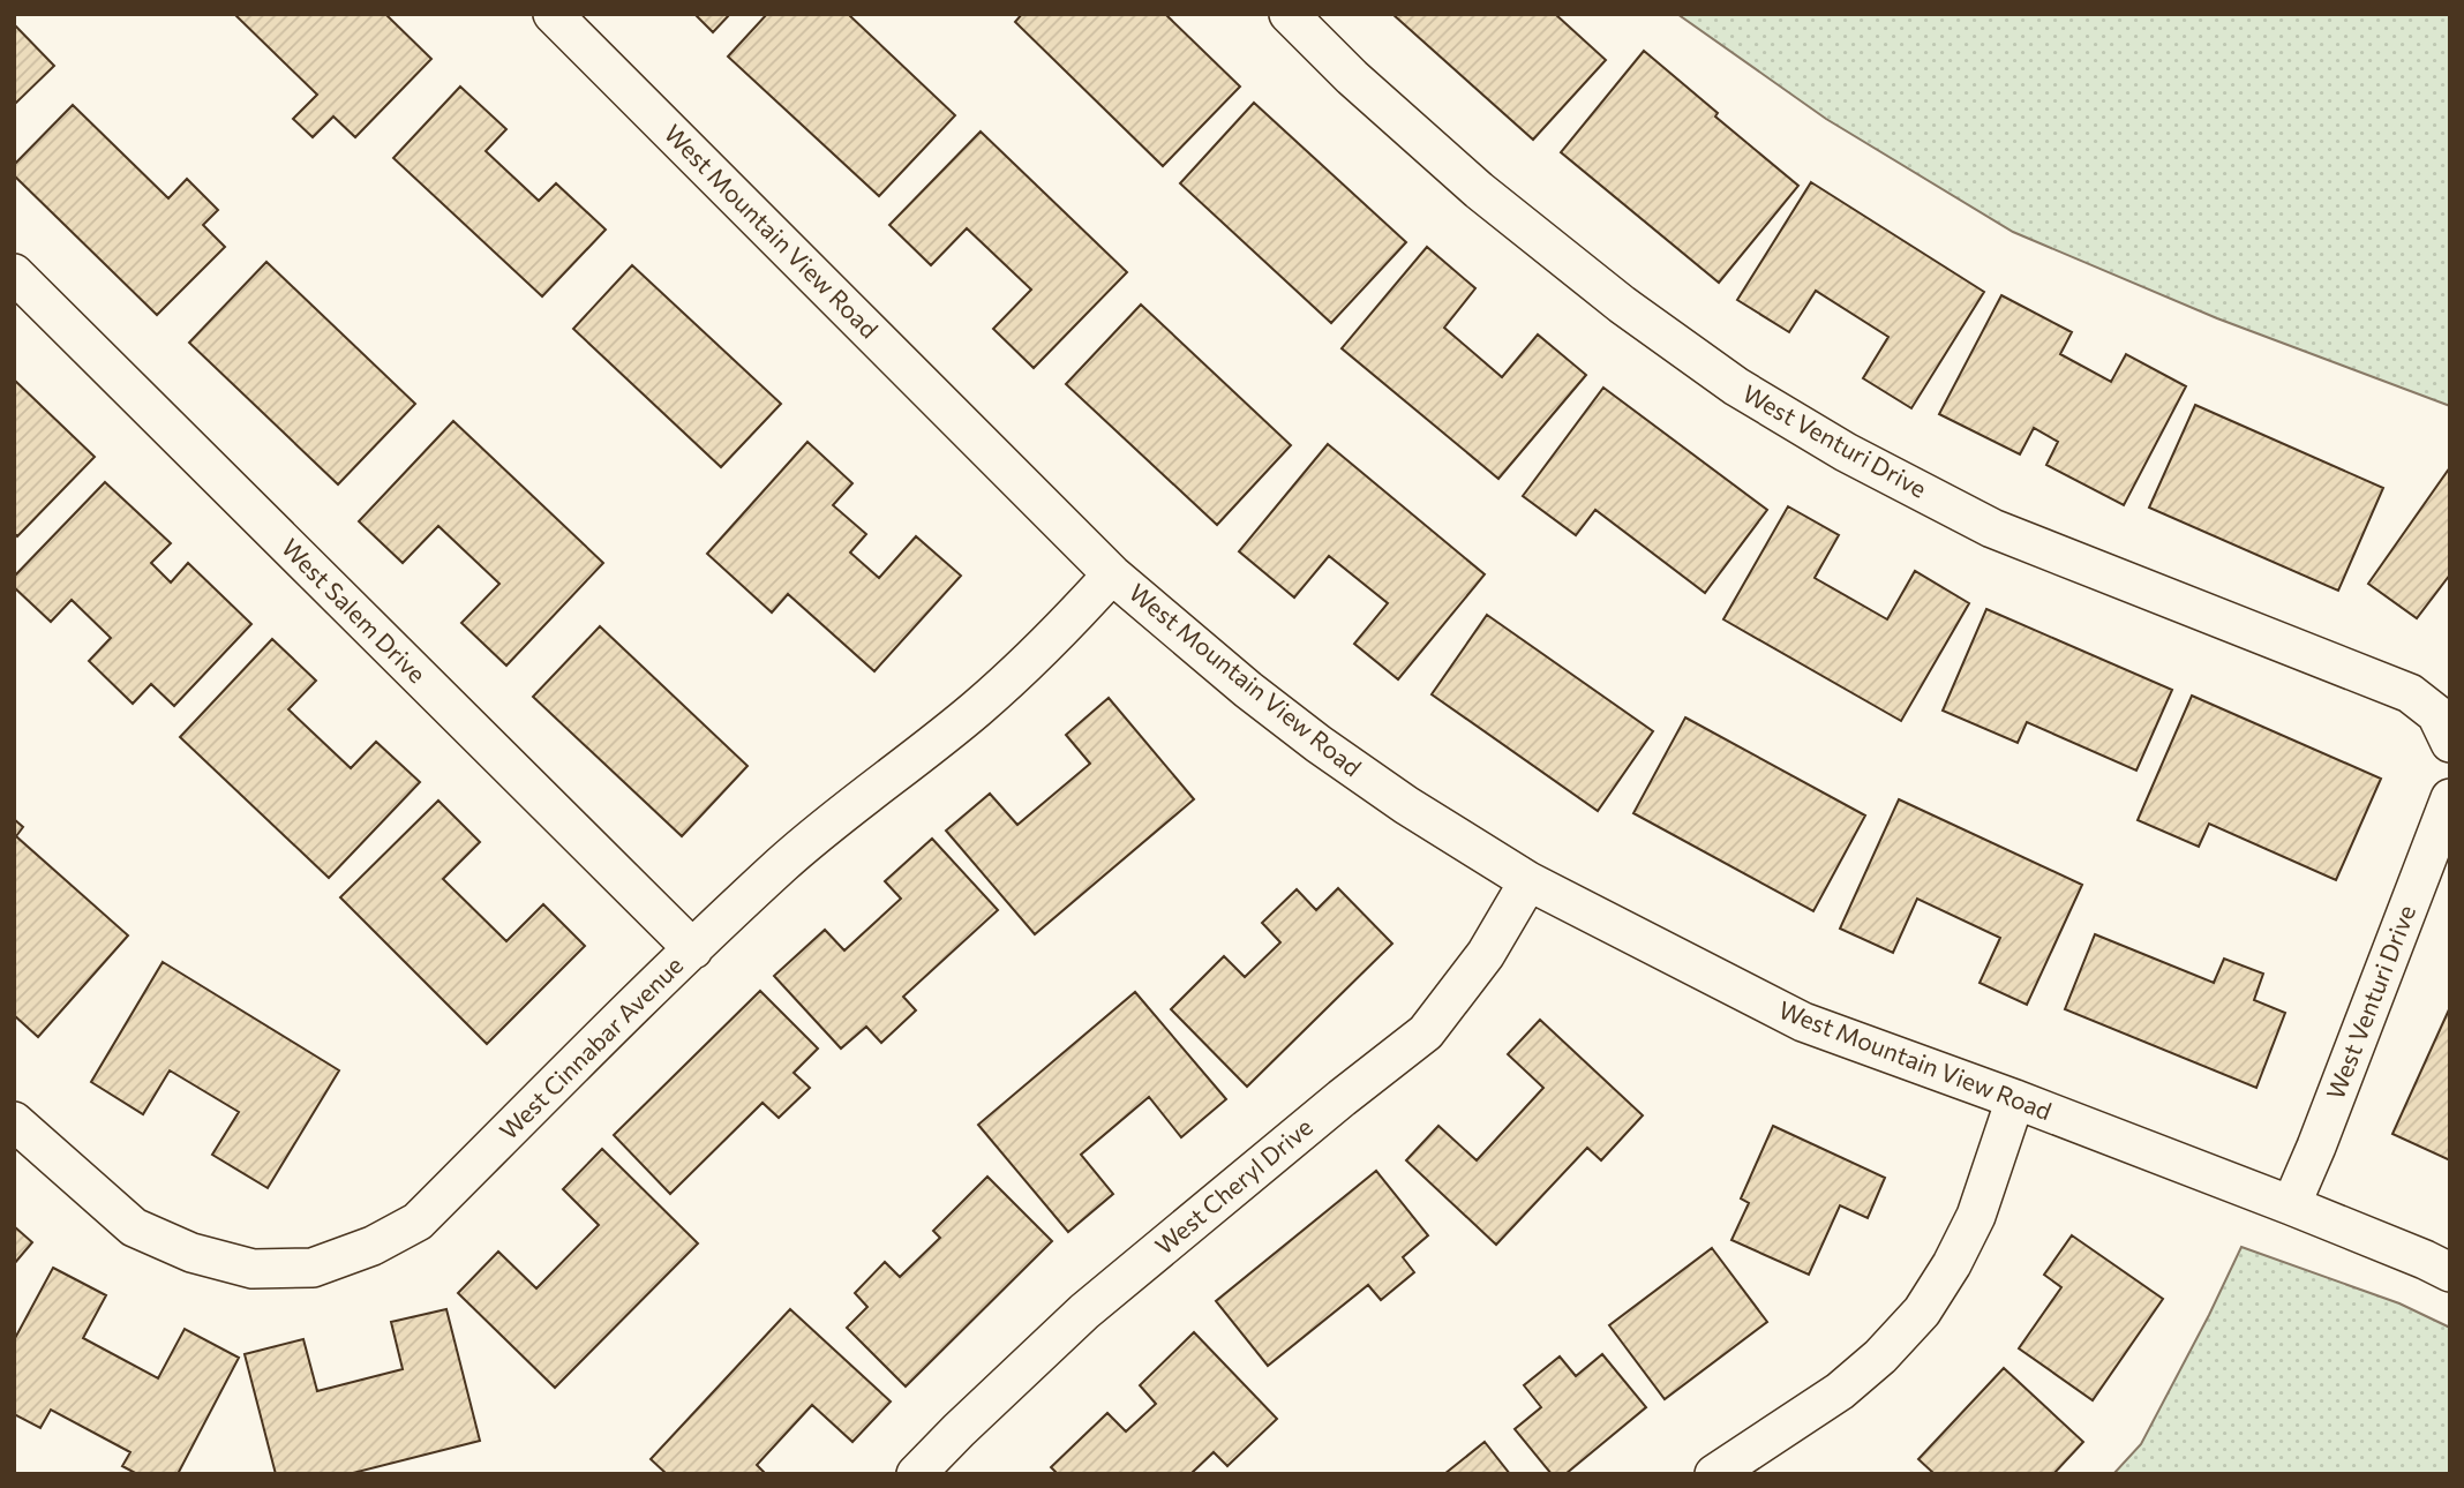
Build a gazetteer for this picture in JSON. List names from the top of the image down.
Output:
{
  "streets": {
    "street": [
      "West Mountain View Road",
      "West Venturi Drive",
      "West Salem Drive",
      "West Cinnabar Avenue",
      "West Cheryl Drive"
    ]
  },
  "crossings": [
    ["West Mountain View Road", "West Venturi Drive"],
    ["West Mountain View Road", "West Cinnabar Avenue"],
    ["West Mountain View Road", "West Cheryl Drive"],
    ["West Salem Drive", "West Cinnabar Avenue"]
  ]
}
